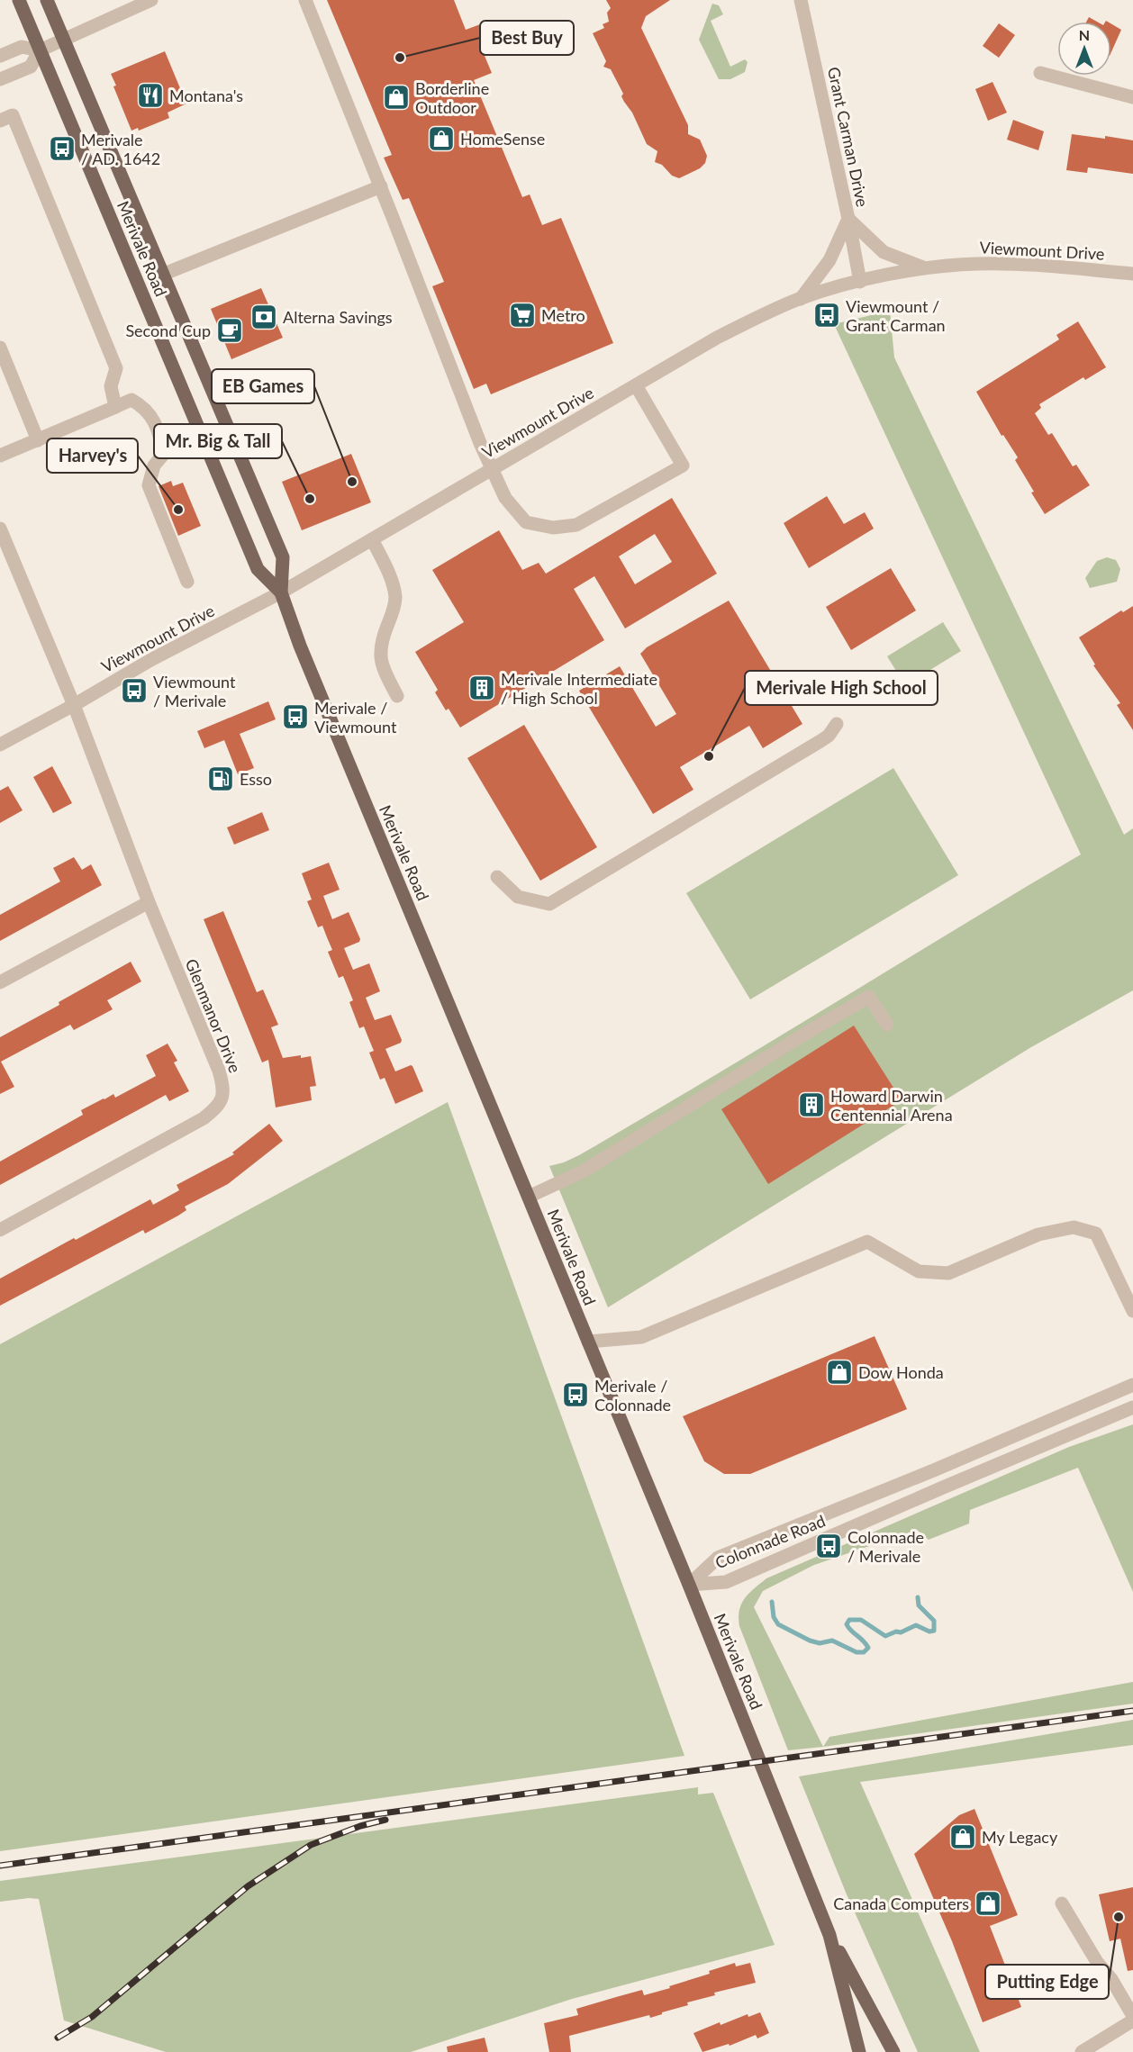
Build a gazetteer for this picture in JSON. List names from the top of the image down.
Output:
{
  "streets": {
    "main road": ["Merivale Road"],
    "street": [
      "Grant Carman Drive",
      "Viewmount Drive",
      "Glenmanor Drive",
      "Colonnade Road"
    ]
  },
  "crossings": [
    ["Grant Carman Drive", "Viewmount Drive"],
    ["Merivale Road", "Viewmount Drive"],
    ["Merivale Road", "Colonnade Road"],
    ["Viewmount Drive", "Glenmanor Drive"]
  ],
  "places": {
    "other": [
      "Best Buy",
      "EB Games",
      "Mr. Big & Tall",
      "Harvey's",
      "Merivale High School",
      "Putting Edge"
    ],
    "restaurant": ["Montana's"],
    "shop": [
      "Borderline Outdoor",
      "HomeSense",
      "Dow Honda",
      "My Legacy",
      "Canada Computers"
    ],
    "bus stop": [
      "Merivale / AD. 1642",
      "Viewmount / Grant Carman",
      "Viewmount / Merivale",
      "Merivale / Viewmount",
      "Merivale / Colonnade",
      "Colonnade / Merivale"
    ],
    "supermarket": ["Metro"],
    "bank": ["Alterna Savings"],
    "cafe": ["Second Cup"],
    "building": ["Merivale Intermediate / High School", "Howard Darwin Centennial Arena"],
    "fuel station": ["Esso"]
  },
  "north": "top"
}
